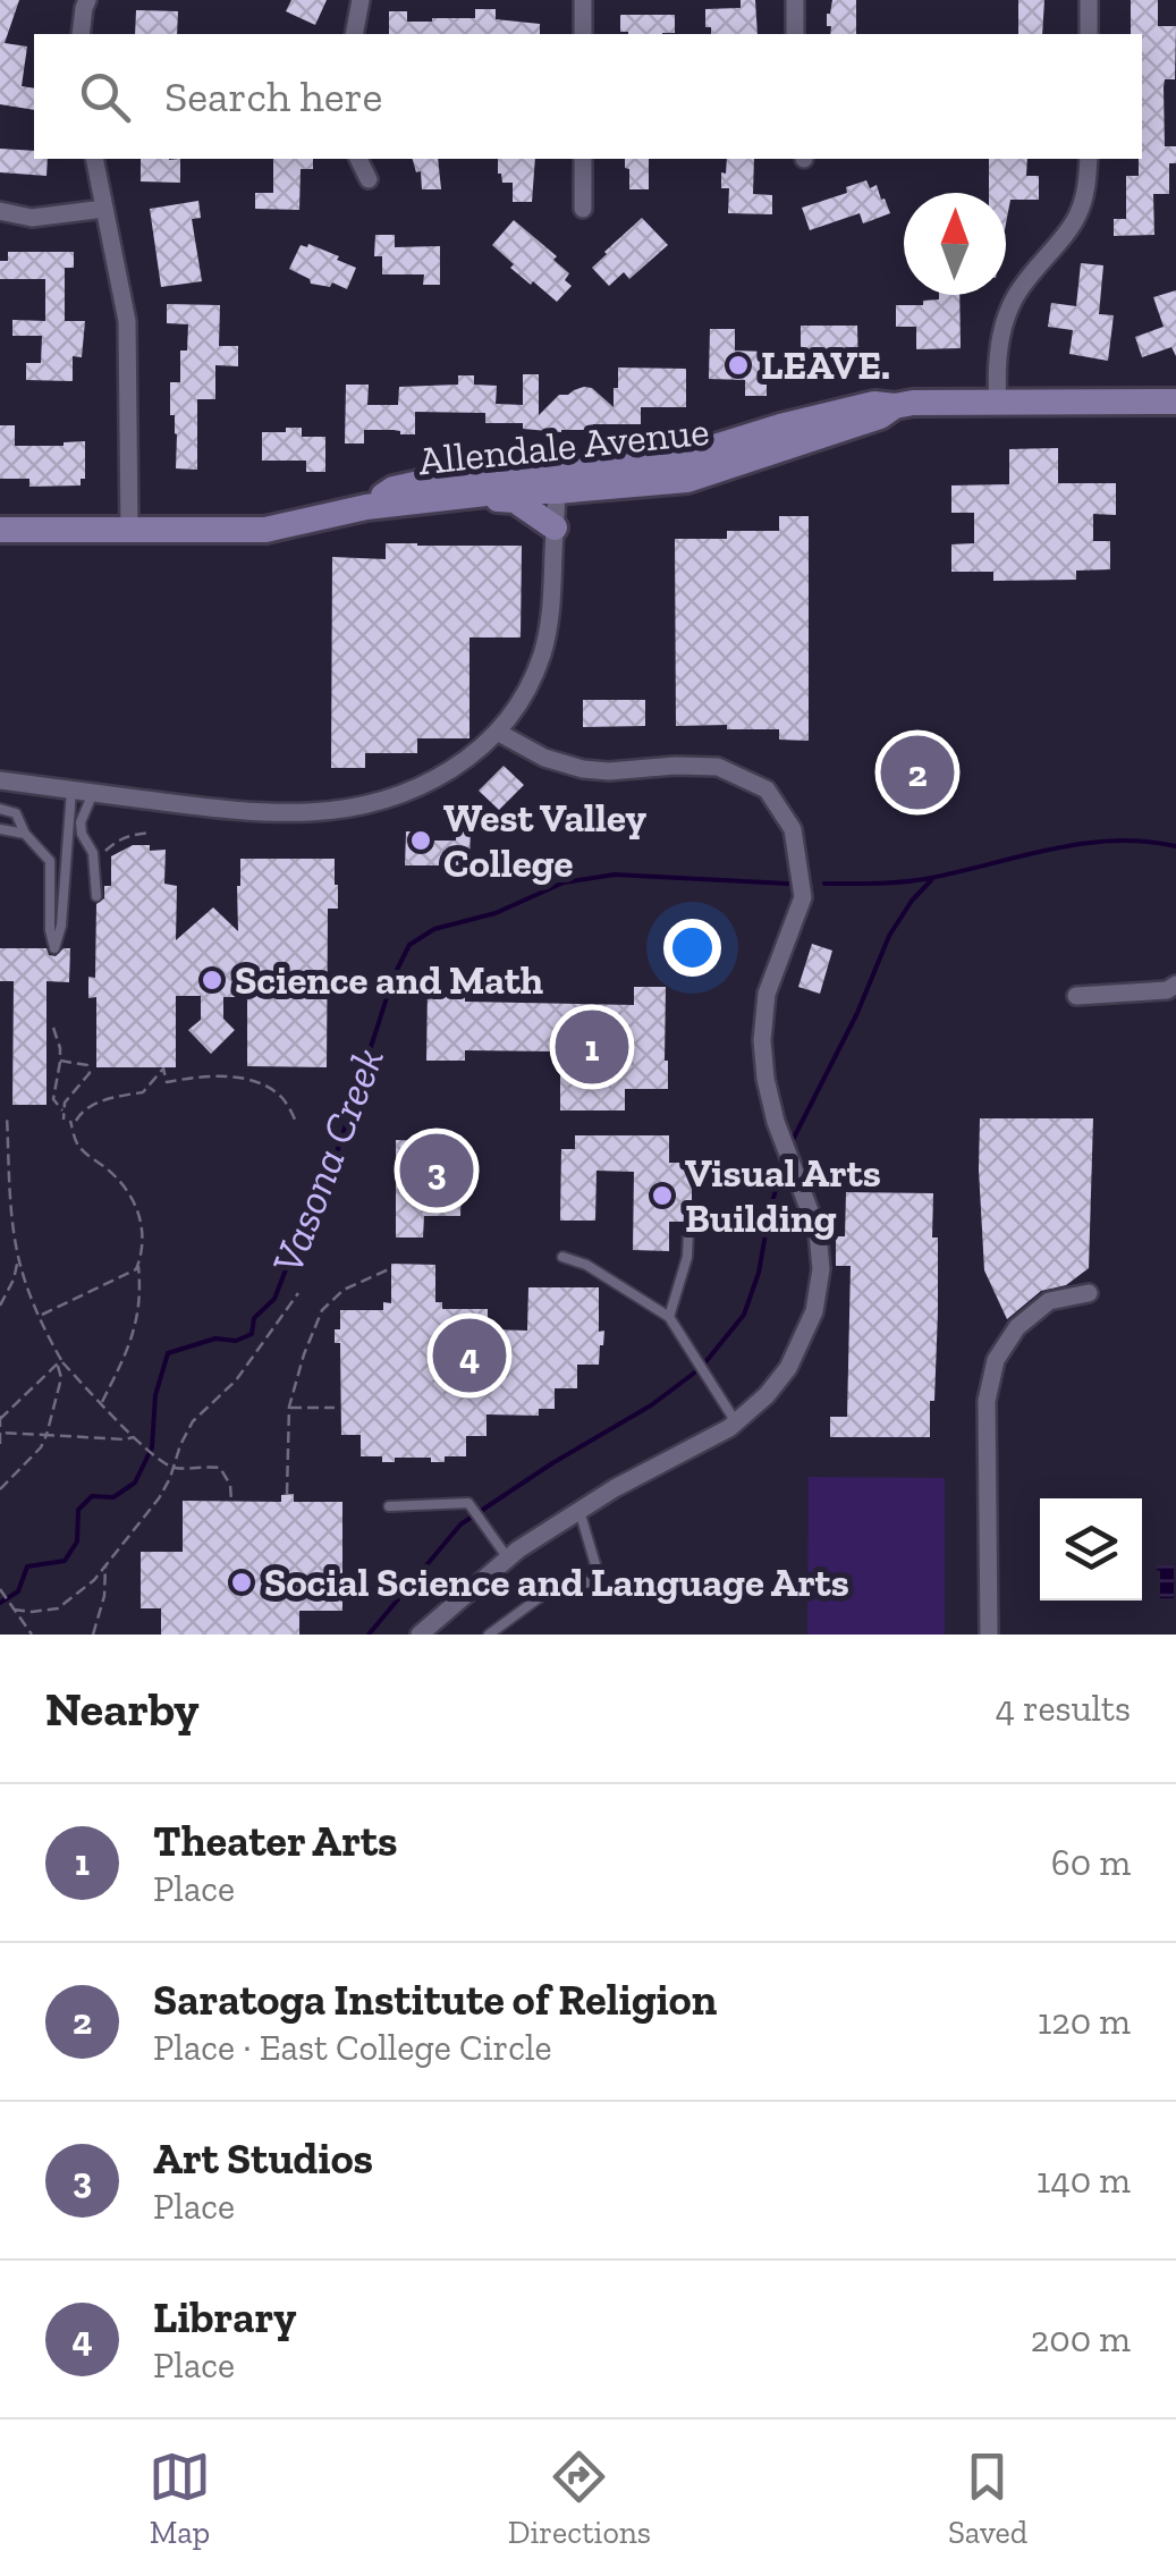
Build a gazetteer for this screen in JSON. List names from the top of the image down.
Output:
{
  "streets": {
    "street": ["Allendale Avenue"]
  },
  "water": ["Vasona Creek"],
  "places": [
    "LEAVE.",
    "West Valley College",
    "Science and Math",
    "Visual Arts Building",
    "Social Science and Language Arts"
  ],
  "north": "top",
  "page": {
    "search": "Search here",
    "pins": [
      "2",
      "1",
      "3",
      "4"
    ],
    "heading": ["Nearby", "4 results"],
    "list": [
      {
        "mark": "1",
        "name": "Theater Arts",
        "note": "Place",
        "value": "60 m"
      },
      {
        "mark": "2",
        "name": "Saratoga Institute of Religion",
        "note": "Place · East College Circle",
        "value": "120 m"
      },
      {
        "mark": "3",
        "name": "Art Studios",
        "note": "Place",
        "value": "140 m"
      },
      {
        "mark": "4",
        "name": "Library",
        "note": "Place",
        "value": "200 m"
      }
    ],
    "nav": ["Map", "Directions", "Saved"]
  }
}
